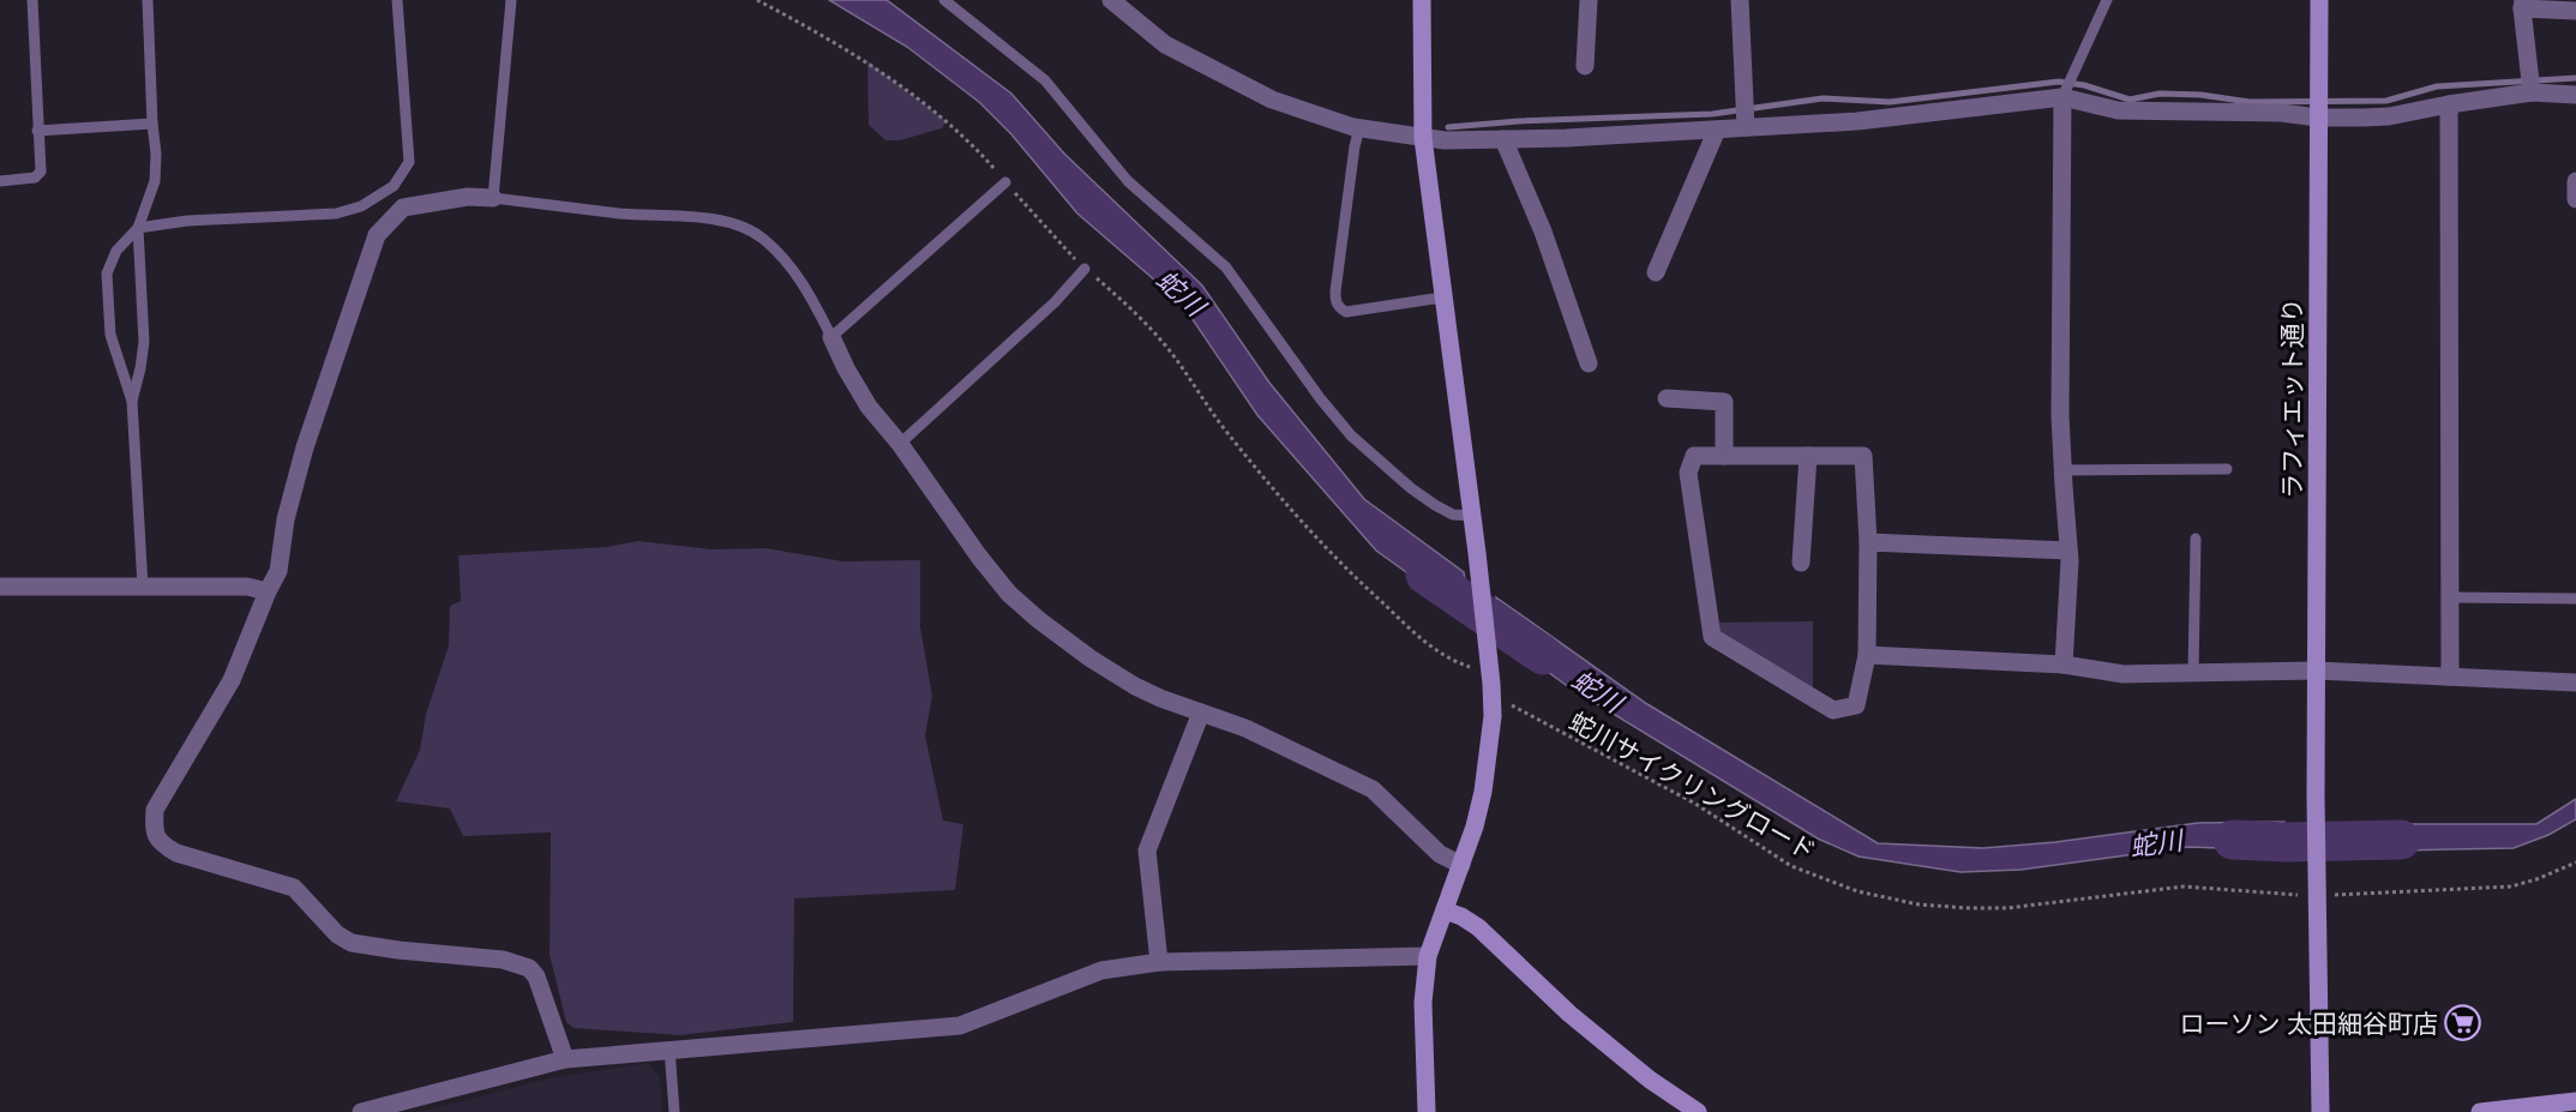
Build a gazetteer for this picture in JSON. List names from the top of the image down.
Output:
{
  "streets": {
    "street": ["ラフィエット通り"],
    "path": ["蛇川サイクリングロード"]
  },
  "water": ["蛇川"],
  "places": {
    "supermarket": ["ローソン 太田細谷町店"]
  }
}
